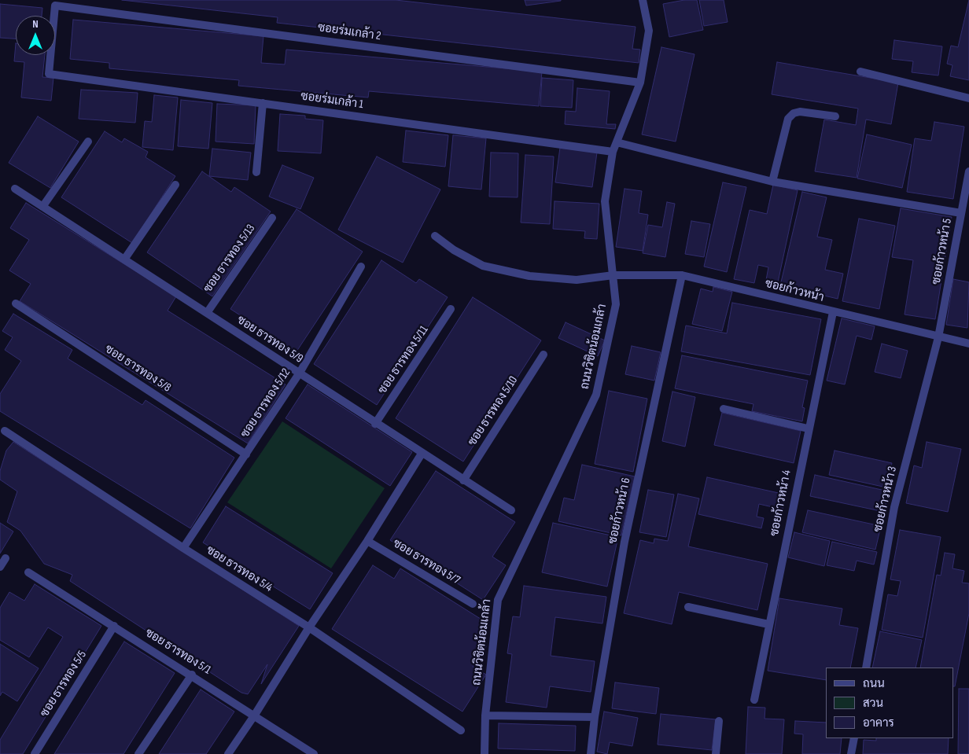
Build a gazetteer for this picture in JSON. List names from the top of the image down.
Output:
{
  "streets": {
    "street": [
      "ซอยร่มเกล้า 2",
      "ซอยร่มเกล้า 1",
      "ซอยก้าวหน้า 5",
      "ซอย ธารทอง 5/13",
      "ซอยก้าวหน้า",
      "ซอย ธารทอง 5/9",
      "ถนนวิชิตน้อมเกล้า",
      "ซอย ธารทอง 5/11",
      "ซอย ธารทอง 5/8",
      "ซอย ธารทอง 5/12",
      "ซอย ธารทอง 5/10",
      "ซอยก้าวหน้า 3",
      "ซอยก้าวหน้า 4",
      "ซอยก้าวหน้า 6",
      "ซอย ธารทอง 5/7",
      "ซอย ธารทอง 5/4",
      "ซอย ธารทอง 5/1",
      "ซอย ธารทอง 5/5"
    ]
  },
  "crossings": [
    ["ซอยร่มเกล้า 2", "ซอยร่มเกล้า 1"],
    ["ซอยร่มเกล้า 2", "ถนนวิชิตน้อมเกล้า"],
    ["ซอยร่มเกล้า 1", "ถนนวิชิตน้อมเกล้า"],
    ["ซอยก้าวหน้า 5", "ซอยก้าวหน้า"],
    ["ซอยก้าวหน้า 5", "ซอยก้าวหน้า 3"],
    ["ซอย ธารทอง 5/13", "ซอย ธารทอง 5/9"],
    ["ซอยก้าวหน้า", "ถนนวิชิตน้อมเกล้า"],
    ["ซอยก้าวหน้า", "ซอยก้าวหน้า 3"],
    ["ซอยก้าวหน้า", "ซอยก้าวหน้า 4"],
    ["ซอยก้าวหน้า", "ซอยก้าวหน้า 6"],
    ["ซอย ธารทอง 5/9", "ซอย ธารทอง 5/11"],
    ["ซอย ธารทอง 5/9", "ซอย ธารทอง 5/12"],
    ["ซอย ธารทอง 5/9", "ซอย ธารทอง 5/10"],
    ["ซอย ธารทอง 5/8", "ซอย ธารทอง 5/12"],
    ["ซอย ธารทอง 5/12", "ซอย ธารทอง 5/4"],
    ["ซอย ธารทอง 5/1", "ซอย ธารทอง 5/5"]
  ],
  "legend": ["ถนน", "สวน", "อาคาร"],
  "north": "top"
}
